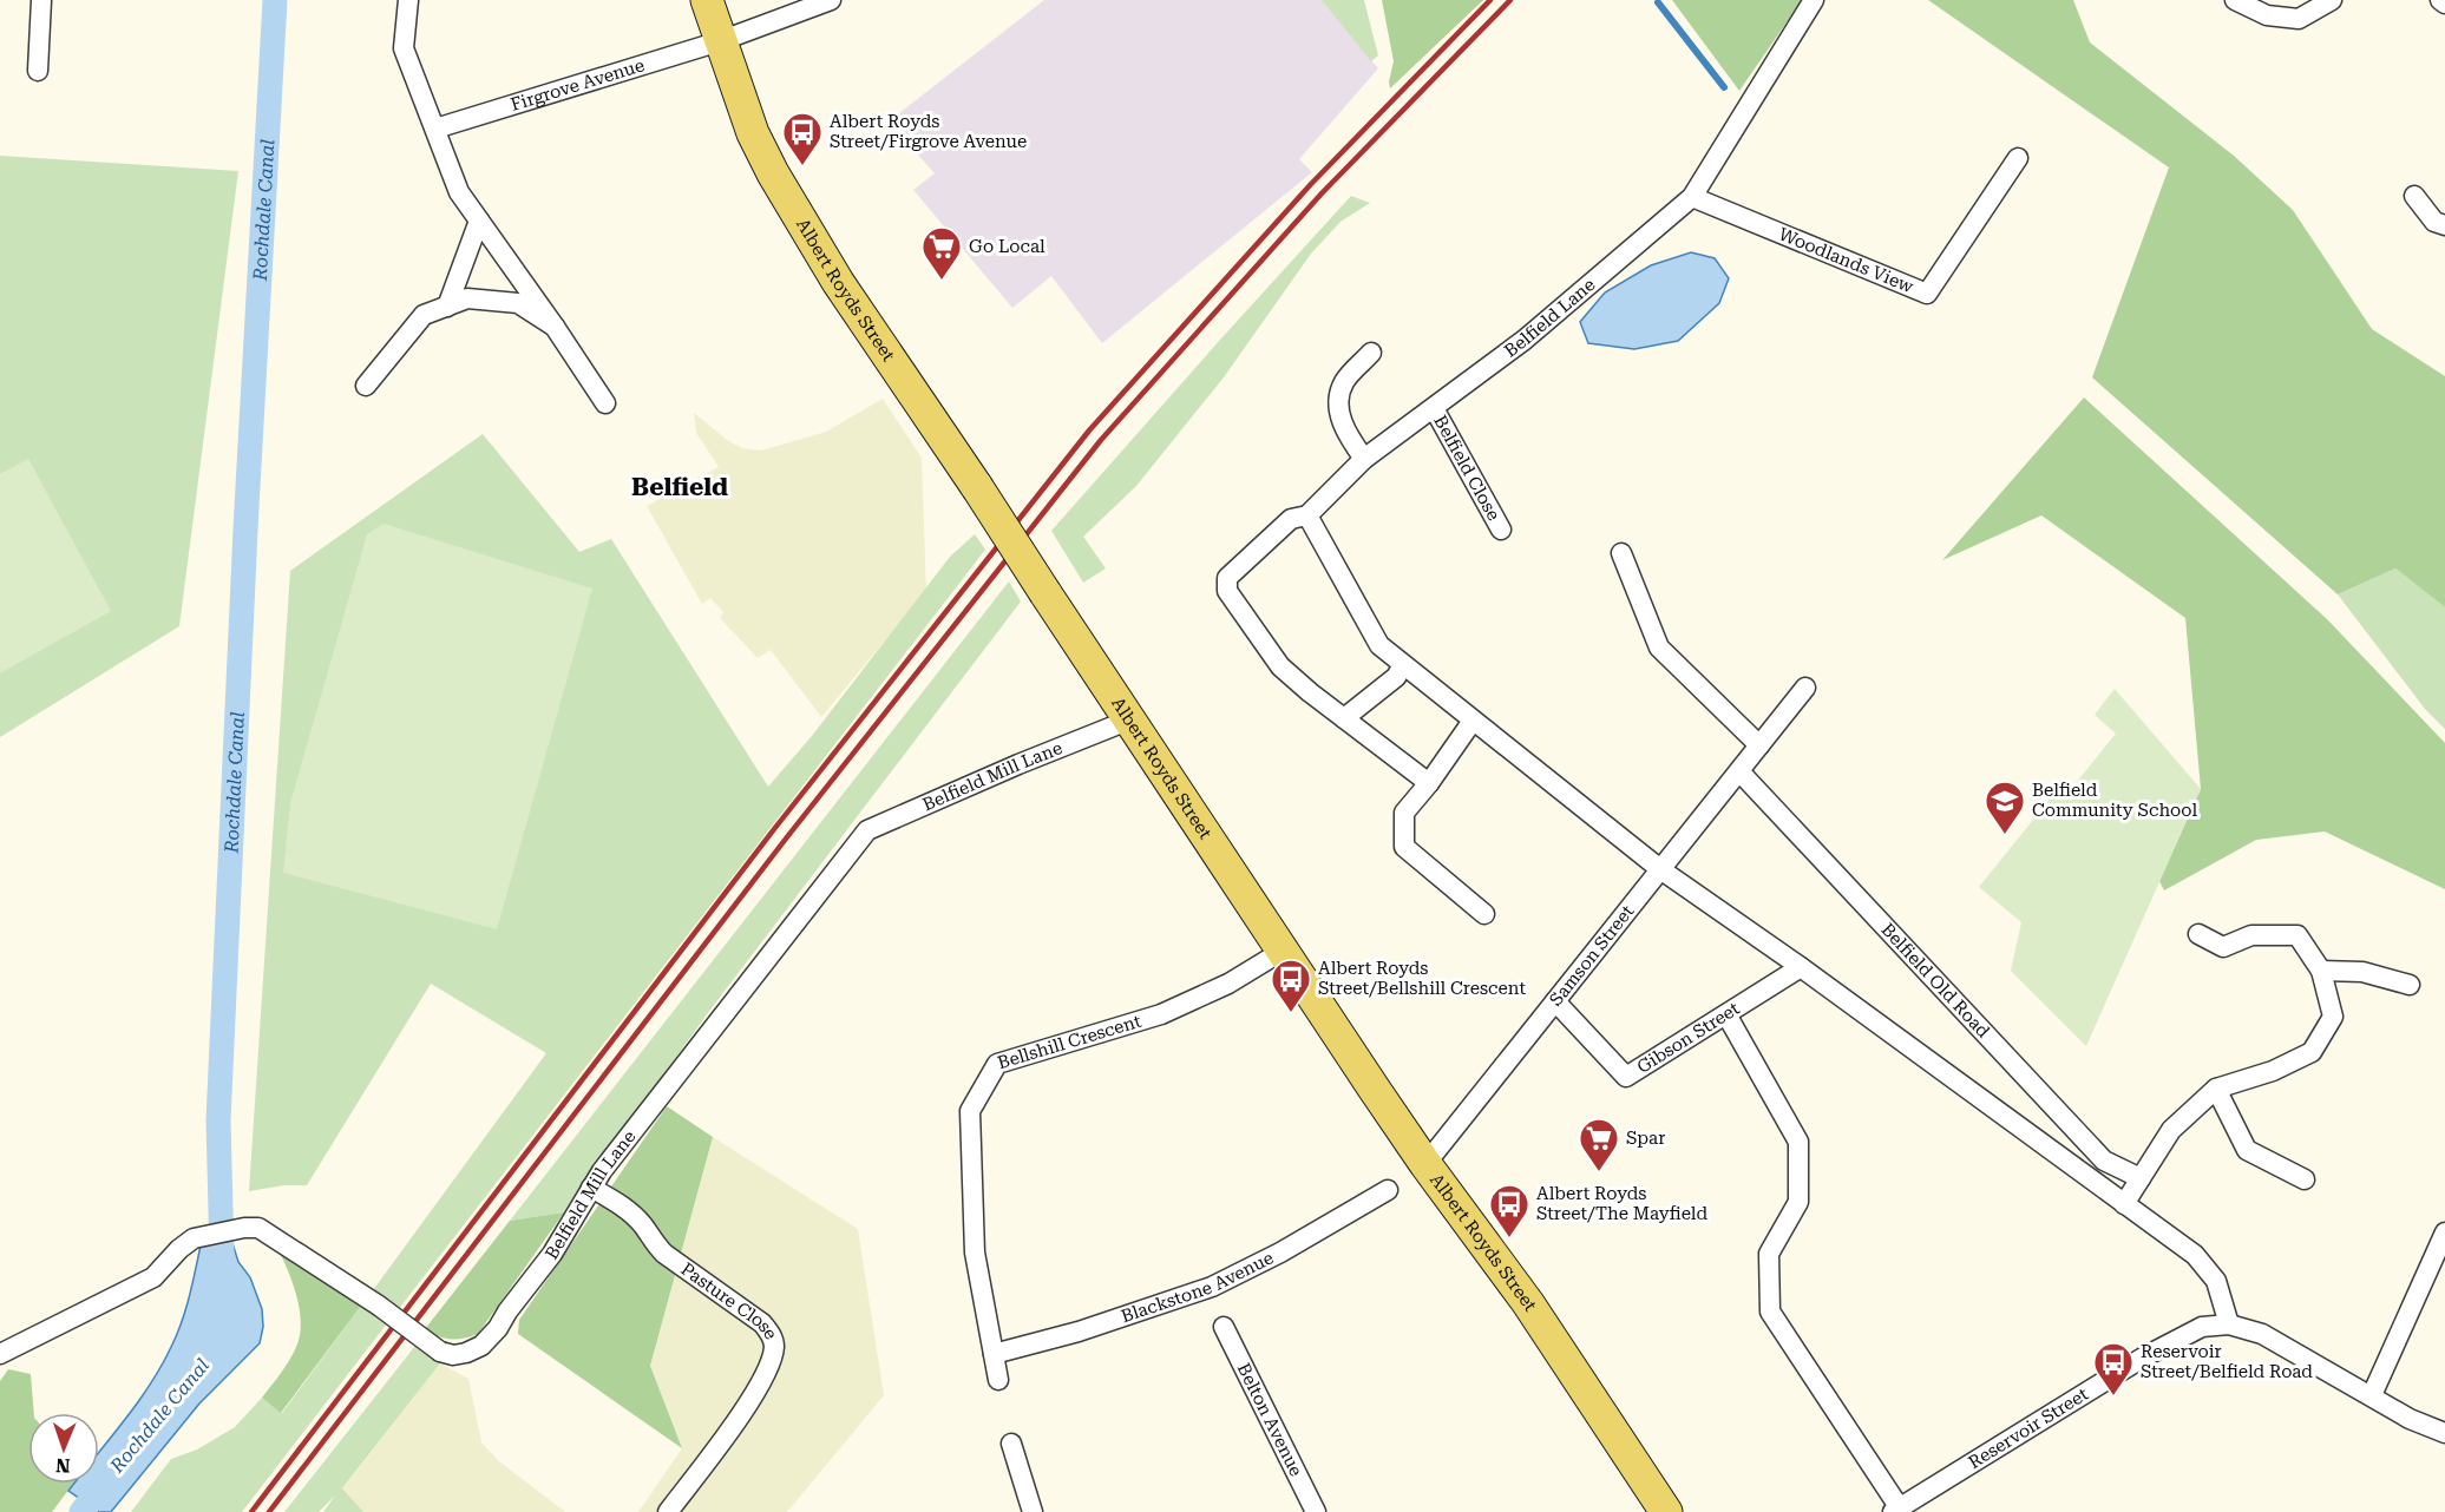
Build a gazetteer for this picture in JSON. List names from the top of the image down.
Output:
{
  "streets": {
    "main road": ["Albert Royds Street"],
    "street": [
      "Firgrove Avenue",
      "Woodlands View",
      "Belfield Lane",
      "Belfield Close",
      "Belfield Mill Lane",
      "Samson Street",
      "Belfield Old Road",
      "Gibson Street",
      "Bellshill Crescent",
      "Blackstone Avenue",
      "Pasture Close",
      "Belton Avenue",
      "Reservoir Street"
    ]
  },
  "crossings": [
    ["Firgrove Avenue", "Albert Royds Street"],
    ["Woodlands View", "Belfield Lane"],
    ["Albert Royds Street", "Belfield Mill Lane"],
    ["Albert Royds Street", "Samson Street"],
    ["Albert Royds Street", "Bellshill Crescent"],
    ["Belfield Lane", "Belfield Close"],
    ["Belfield Mill Lane", "Pasture Close"],
    ["Samson Street", "Belfield Old Road"],
    ["Samson Street", "Gibson Street"],
    ["Bellshill Crescent", "Blackstone Avenue"]
  ],
  "districts": ["Belfield"],
  "water": ["Rochdale Canal"],
  "places": {
    "bus stop": [
      "Albert Royds Street/Firgrove Avenue",
      "Albert Royds Street/Bellshill Crescent",
      "Albert Royds Street/The Mayfield",
      "Reservoir Street/Belfield Road"
    ],
    "supermarket": ["Go Local", "Spar"],
    "school or university": ["Belfield Community School"]
  },
  "north": "bottom"
}
